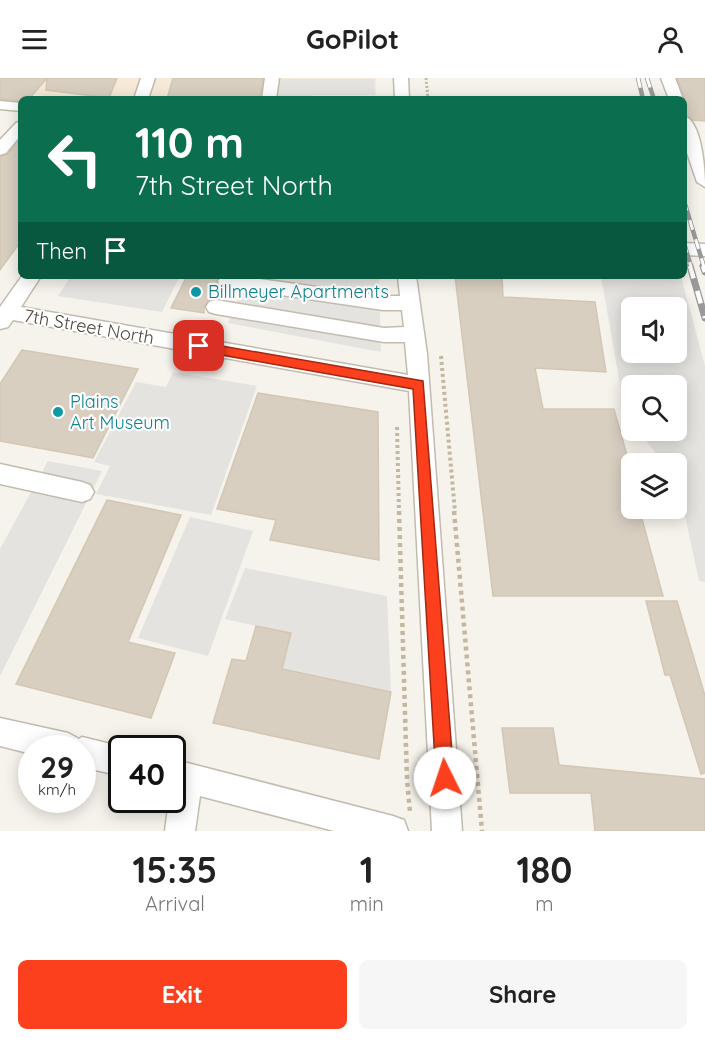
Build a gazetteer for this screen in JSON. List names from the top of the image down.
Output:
{
  "streets": {
    "street": ["7th Street North"]
  },
  "places": ["Billmeyer Apartments", "Plains Art Museum"],
  "page": {
    "header": "GoPilot",
    "turn": ["110 m", "7th Street North"],
    "then": "Then",
    "speed": "29 km/h",
    "limit": "40",
    "eta": [
      "15:35",
      "Arrival",
      "1",
      "min",
      "180",
      "m"
    ],
    "buttons": ["Exit", "Share"]
  }
}
